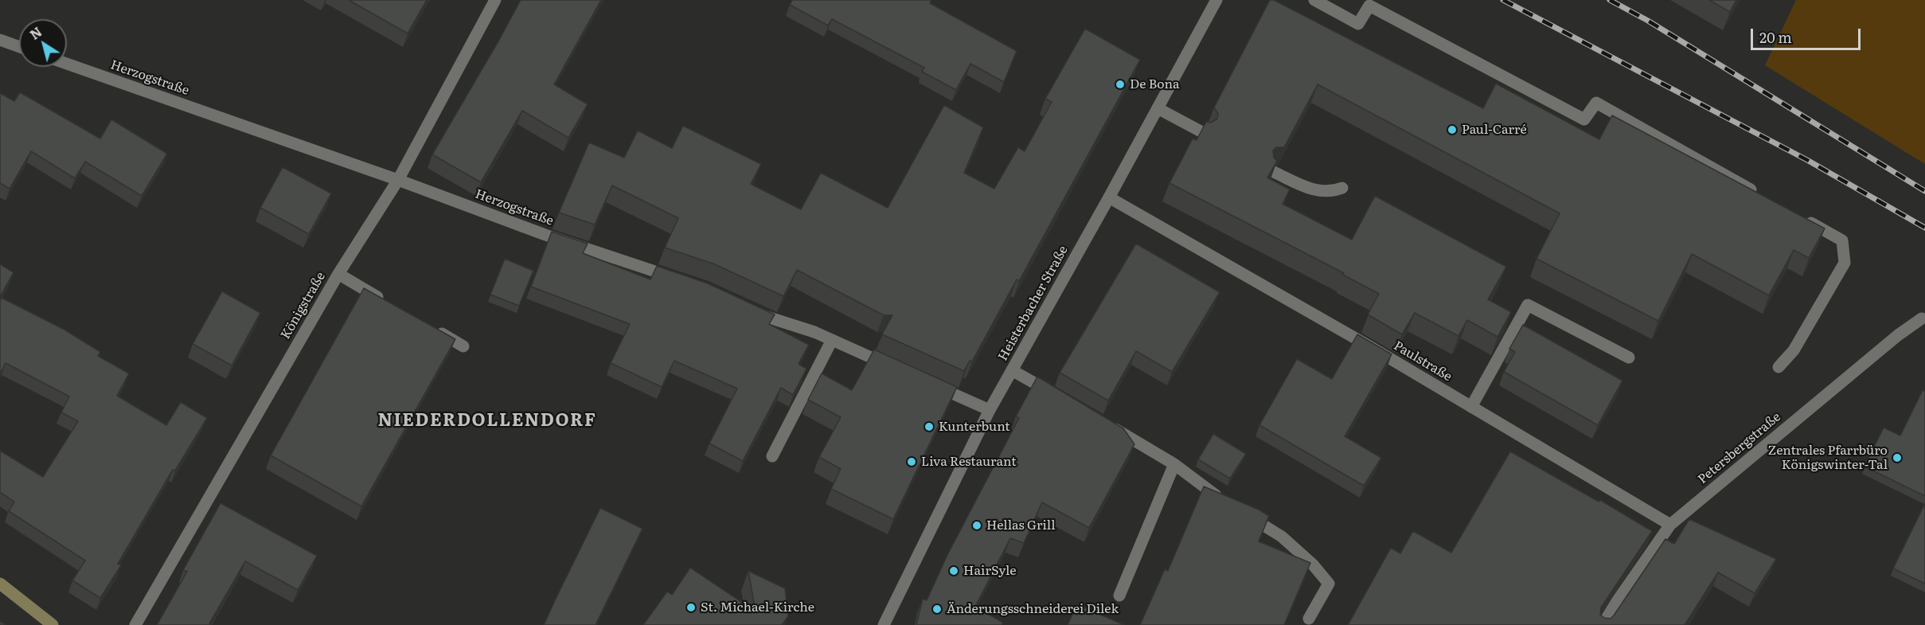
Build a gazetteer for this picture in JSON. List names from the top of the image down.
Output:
{
  "streets": {
    "street": [
      "Herzogstraße",
      "Heisterbacher Straße",
      "Königstraße",
      "Paulstraße",
      "Petersbergstraße"
    ]
  },
  "crossings": [
    ["Herzogstraße", "Königstraße"],
    ["Heisterbacher Straße", "Paulstraße"],
    ["Paulstraße", "Petersbergstraße"]
  ],
  "districts": ["NIEDERDOLLENDORF"],
  "places": [
    "De Bona",
    "Paul-Carré",
    "Kunterbunt",
    "Zentrales Pfarrbüro Königswinter-Tal",
    "Liva Restaurant",
    "Hellas Grill",
    "HairSyle",
    "St. Michael-Kirche",
    "Änderungsschneiderei Dilek"
  ],
  "scale_bar": "20 m",
  "north": "top left"
}
